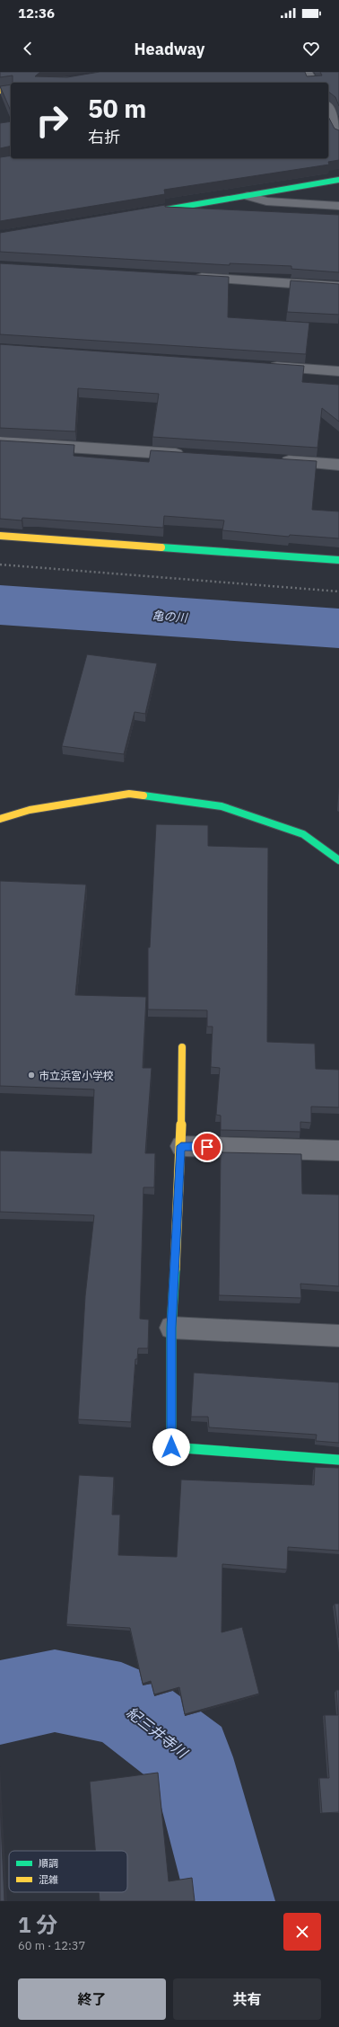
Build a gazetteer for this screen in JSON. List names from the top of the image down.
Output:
{
  "water": ["亀の川", "紀三井寺川"],
  "places": ["市立浜宮小学校"],
  "legend": ["順調", "混雑"],
  "page": {
    "status": "12:36",
    "header": "Headway",
    "turn": ["50 m", "右折"],
    "heading": ["1 分", "60 m · 12:37"],
    "buttons": ["終了", "共有"]
  }
}
